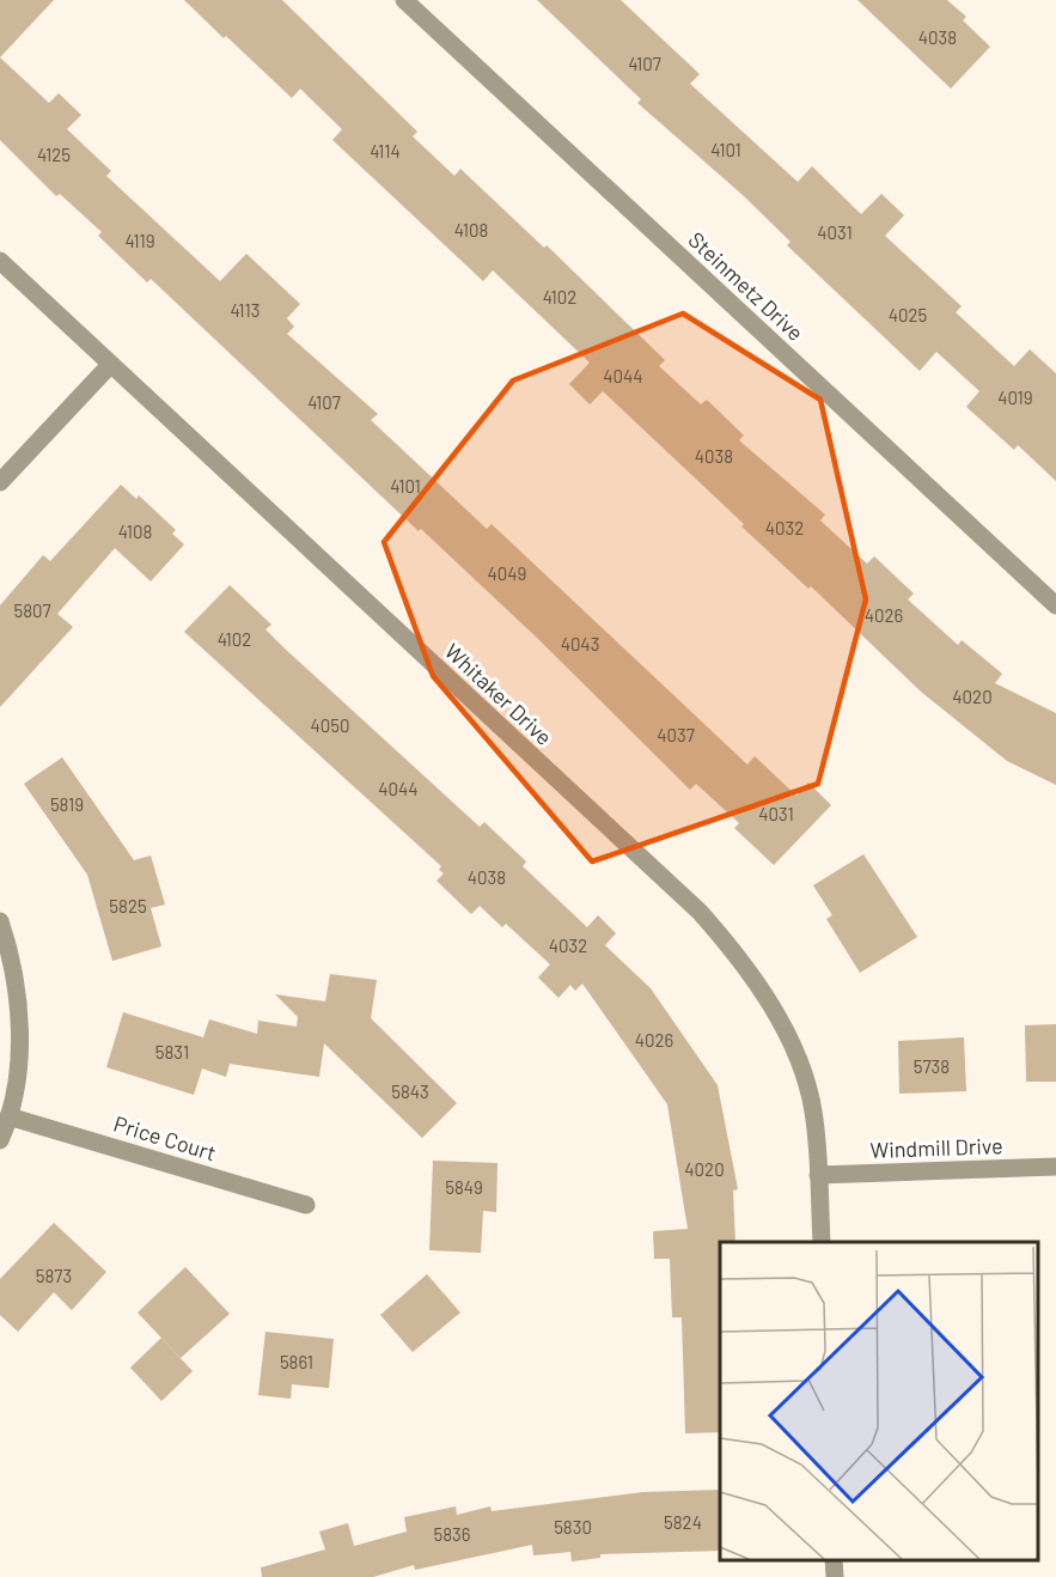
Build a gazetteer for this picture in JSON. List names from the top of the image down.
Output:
{
  "streets": {
    "street": [
      "Steinmetz Drive",
      "Whitaker Drive",
      "Price Court",
      "Windmill Drive"
    ]
  },
  "crossings": [
    ["Whitaker Drive", "Windmill Drive"]
  ],
  "house_numbers": [
    "4038",
    "4107",
    "4101",
    "4114",
    "4125",
    "4108",
    "4031",
    "4119",
    "4102",
    "4113",
    "4025",
    "4044",
    "4019",
    "4107",
    "4038",
    "4101",
    "4032",
    "4108",
    "4049",
    "5807",
    "4026",
    "4102",
    "4043",
    "4020",
    "4050",
    "4037",
    "4044",
    "5819",
    "4031",
    "4038",
    "5825",
    "4032",
    "4026",
    "5831",
    "5738",
    "5843",
    "4020",
    "5849",
    "5873",
    "5861",
    "5824",
    "5830",
    "5836"
  ]
}
